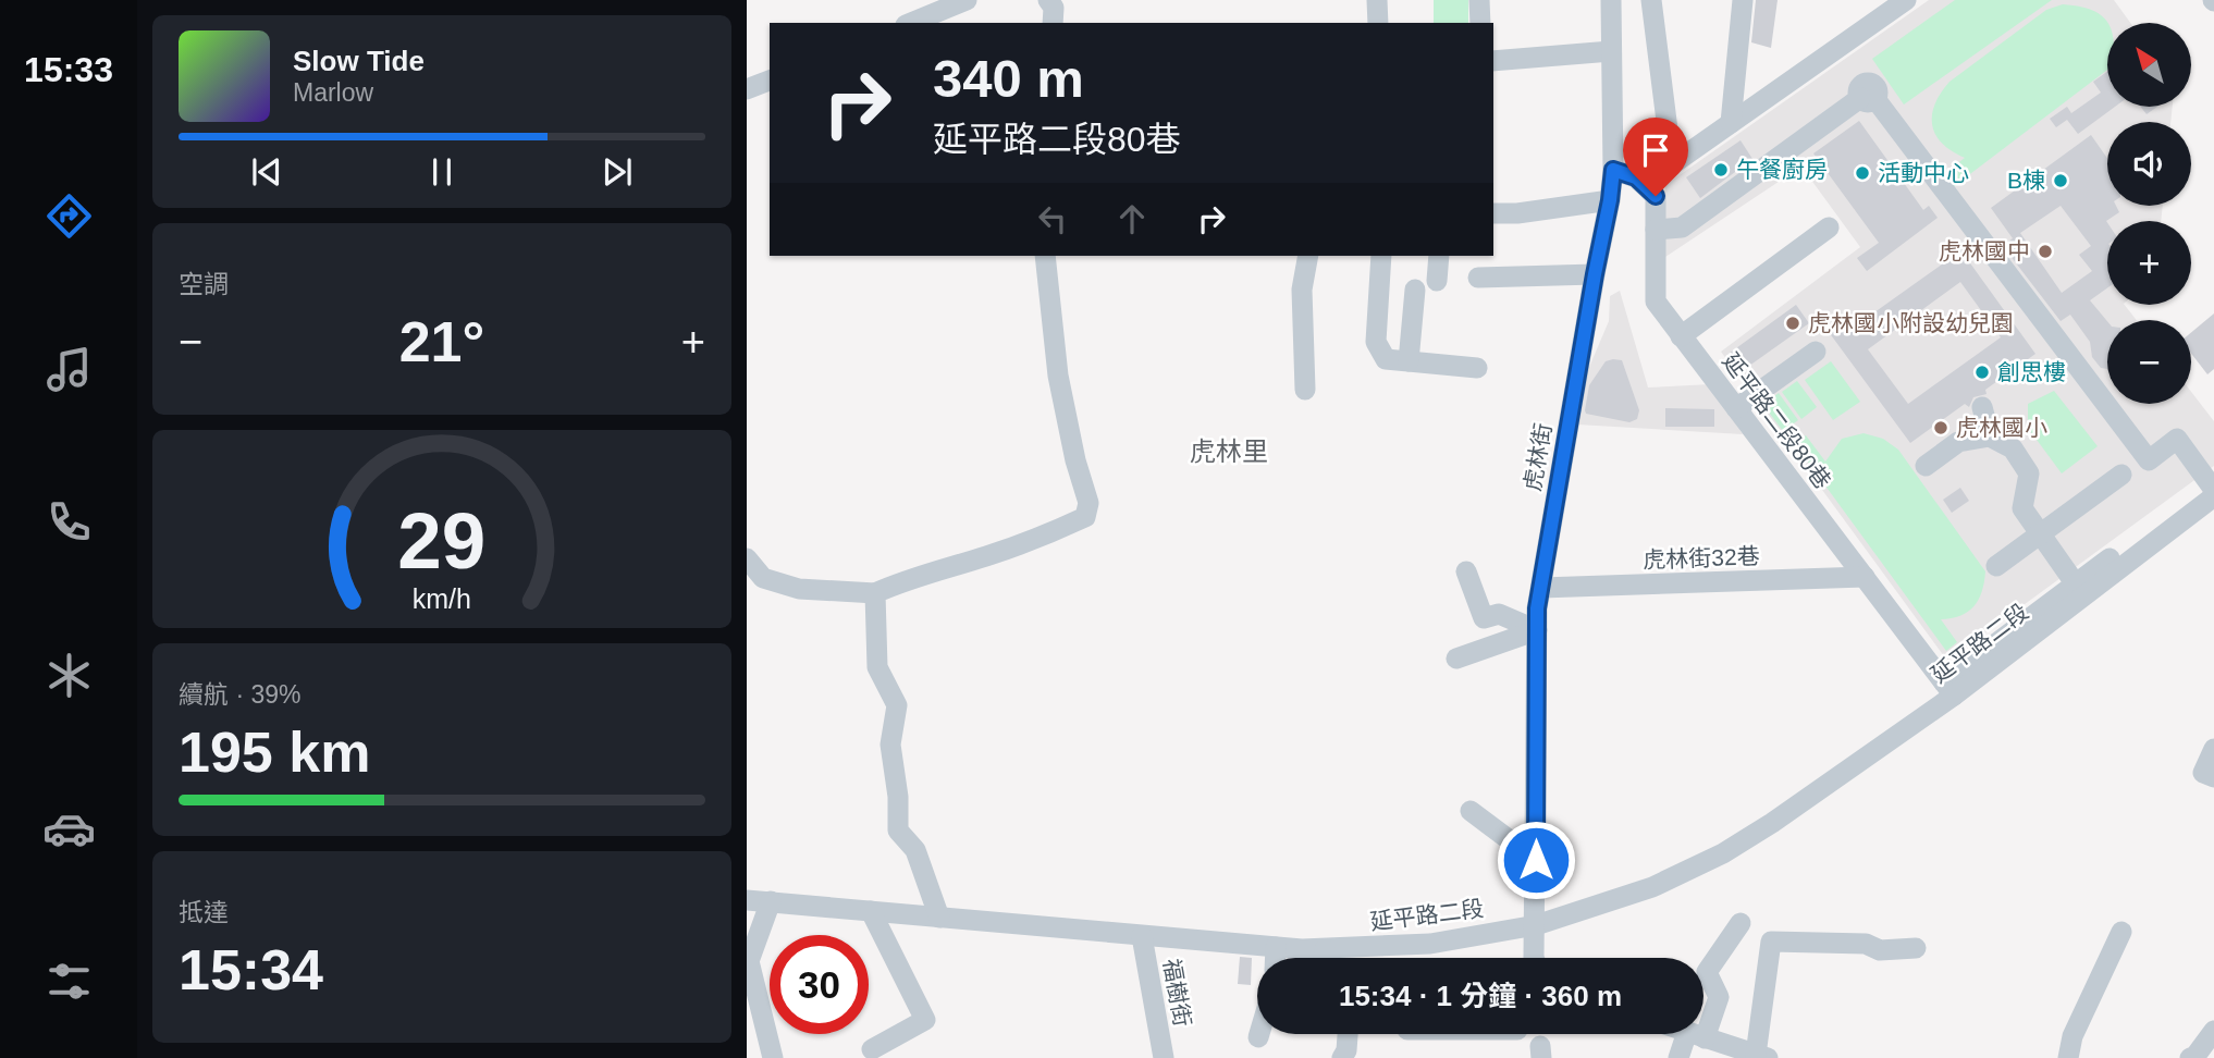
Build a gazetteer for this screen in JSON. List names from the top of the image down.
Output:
{
  "streets": {
    "street": [
      "延平路二段80巷",
      "虎林街",
      "虎林街32巷",
      "延平路二段",
      "福樹街"
    ]
  },
  "crossings": [
    ["延平路二段80巷", "虎林街"],
    ["延平路二段80巷", "虎林街32巷"],
    ["延平路二段80巷", "延平路二段"],
    ["虎林街", "虎林街32巷"],
    ["虎林街", "延平路二段"],
    ["延平路二段", "福樹街"]
  ],
  "districts": ["虎林里"],
  "places": [
    "午餐廚房",
    "活動中心",
    "B棟",
    "虎林國中",
    "虎林國小附設幼兒園",
    "創思樓",
    "虎林國小"
  ],
  "north": "top left",
  "page": {
    "tabs": "15:33",
    "map_buttons": ["+", "−"],
    "turn": ["340 m", "延平路二段80巷"],
    "song": ["Slow Tide", "Marlow"],
    "tile": [
      "空調",
      ["續航 · 39%", "195 km"],
      ["抵達", "15:34"]
    ],
    "heat": ["−", "21°", "+"],
    "limit": "30",
    "trip": "15:34 · 1 分鐘 · 360 m",
    "gauge": ["29", "km/h"]
  }
}
